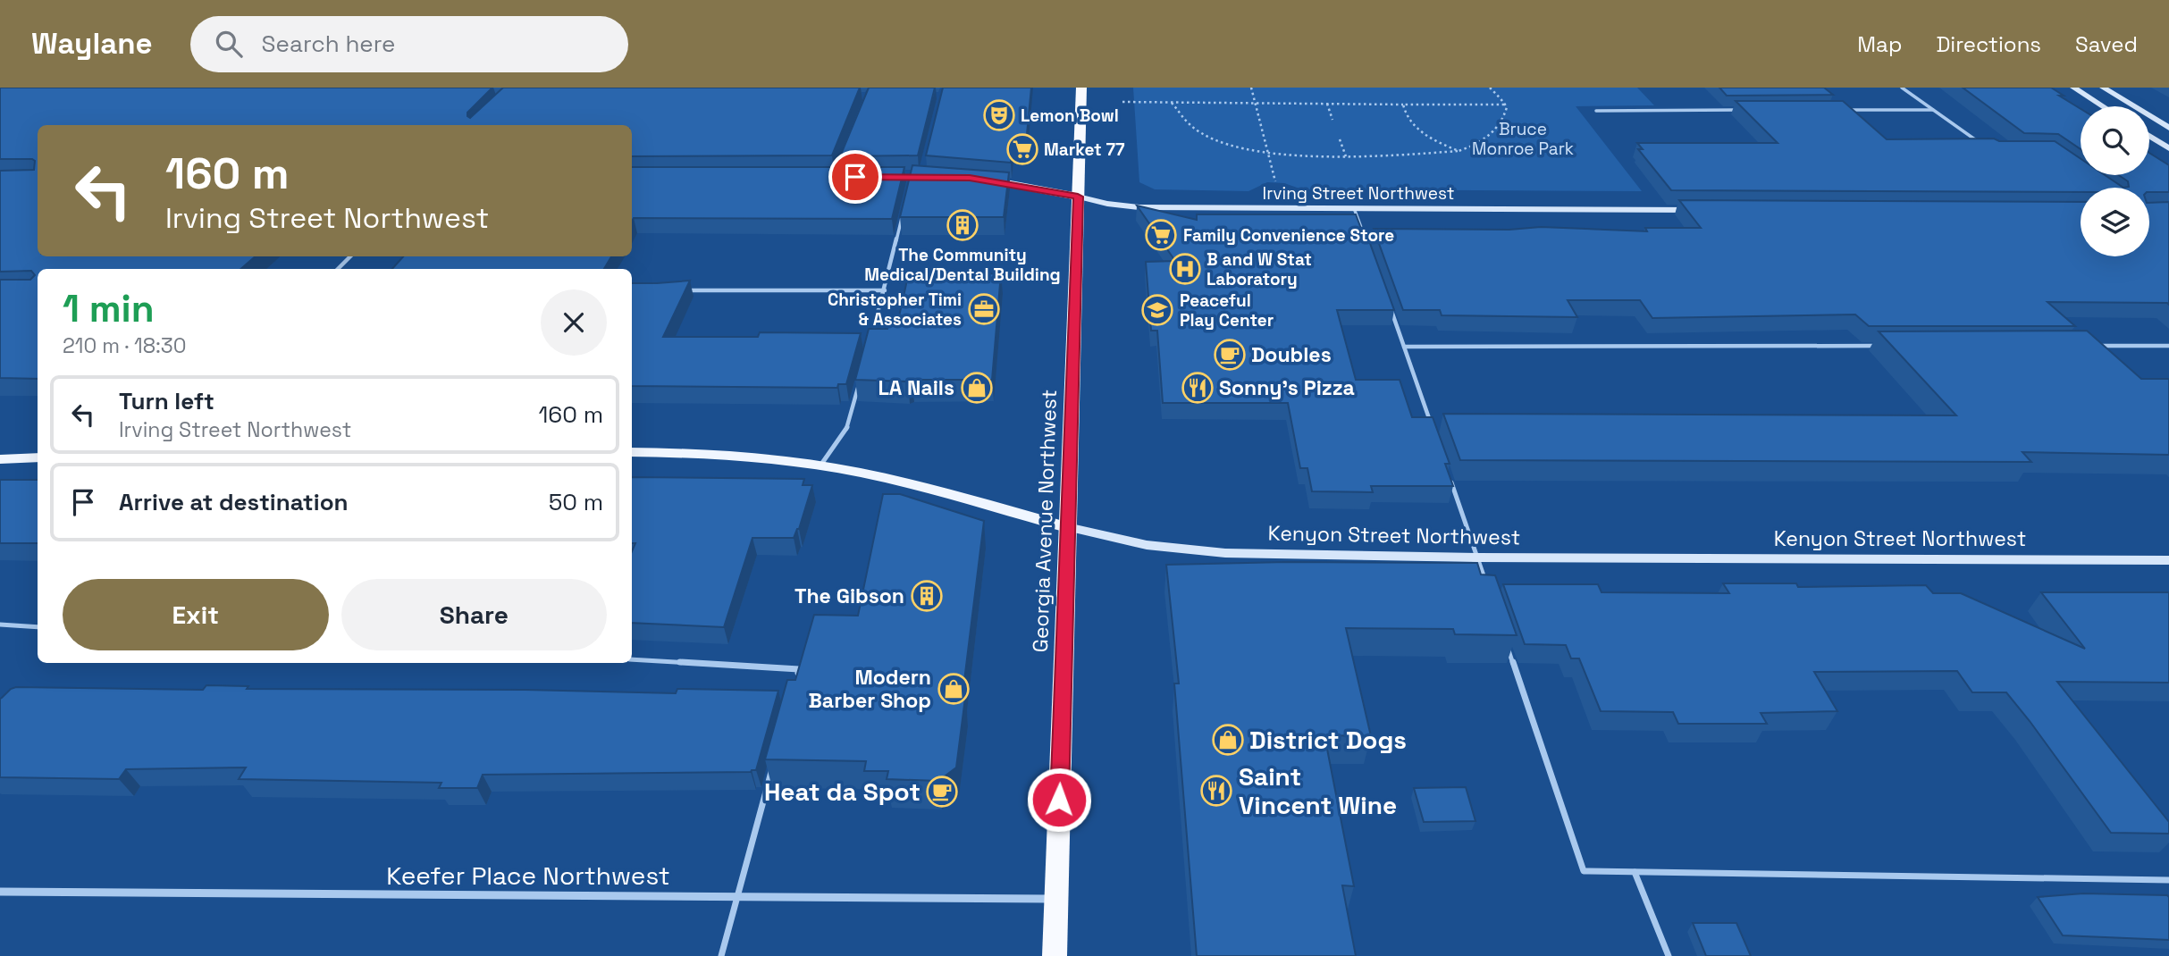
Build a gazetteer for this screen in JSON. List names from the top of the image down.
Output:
{
  "streets": {
    "highway": ["Georgia Avenue Northwest"],
    "main road": ["Irving Street Northwest", "Kenyon Street Northwest"],
    "street": ["Keefer Place Northwest"]
  },
  "crossings": [
    ["Irving Street Northwest", "Georgia Avenue Northwest"],
    ["Georgia Avenue Northwest", "Kenyon Street Northwest"],
    ["Georgia Avenue Northwest", "Keefer Place Northwest"]
  ],
  "parks": ["Bruce Monroe Park"],
  "places": {
    "theatre": ["Lemon Bowl"],
    "supermarket": ["Market 77", "Family Convenience Store"],
    "building": ["The Community Medical/Dental Building", "The Gibson"],
    "hospital": ["B and W Stat Laboratory"],
    "office": ["Christopher Timi & Associates"],
    "school or university": ["Peaceful Play Center"],
    "cafe": ["Doubles", "Heat da Spot"],
    "shop": ["LA Nails", "Modern Barber Shop", "District Dogs"],
    "restaurant": ["Sonny's Pizza", "Saint Vincent Wine"]
  },
  "page": {
    "header": "Waylane",
    "search": "Search here",
    "nav": ["Map", "Directions", "Saved"],
    "turn": ["160 m", "Irving Street Northwest"],
    "heading": ["1 min", "210 m · 18:30"],
    "list": [
      {
        "name": "Turn left",
        "note": "Irving Street Northwest",
        "value": "160 m"
      },
      {
        "name": "Arrive at destination",
        "value": "50 m"
      }
    ],
    "buttons": ["Exit", "Share"]
  }
}
